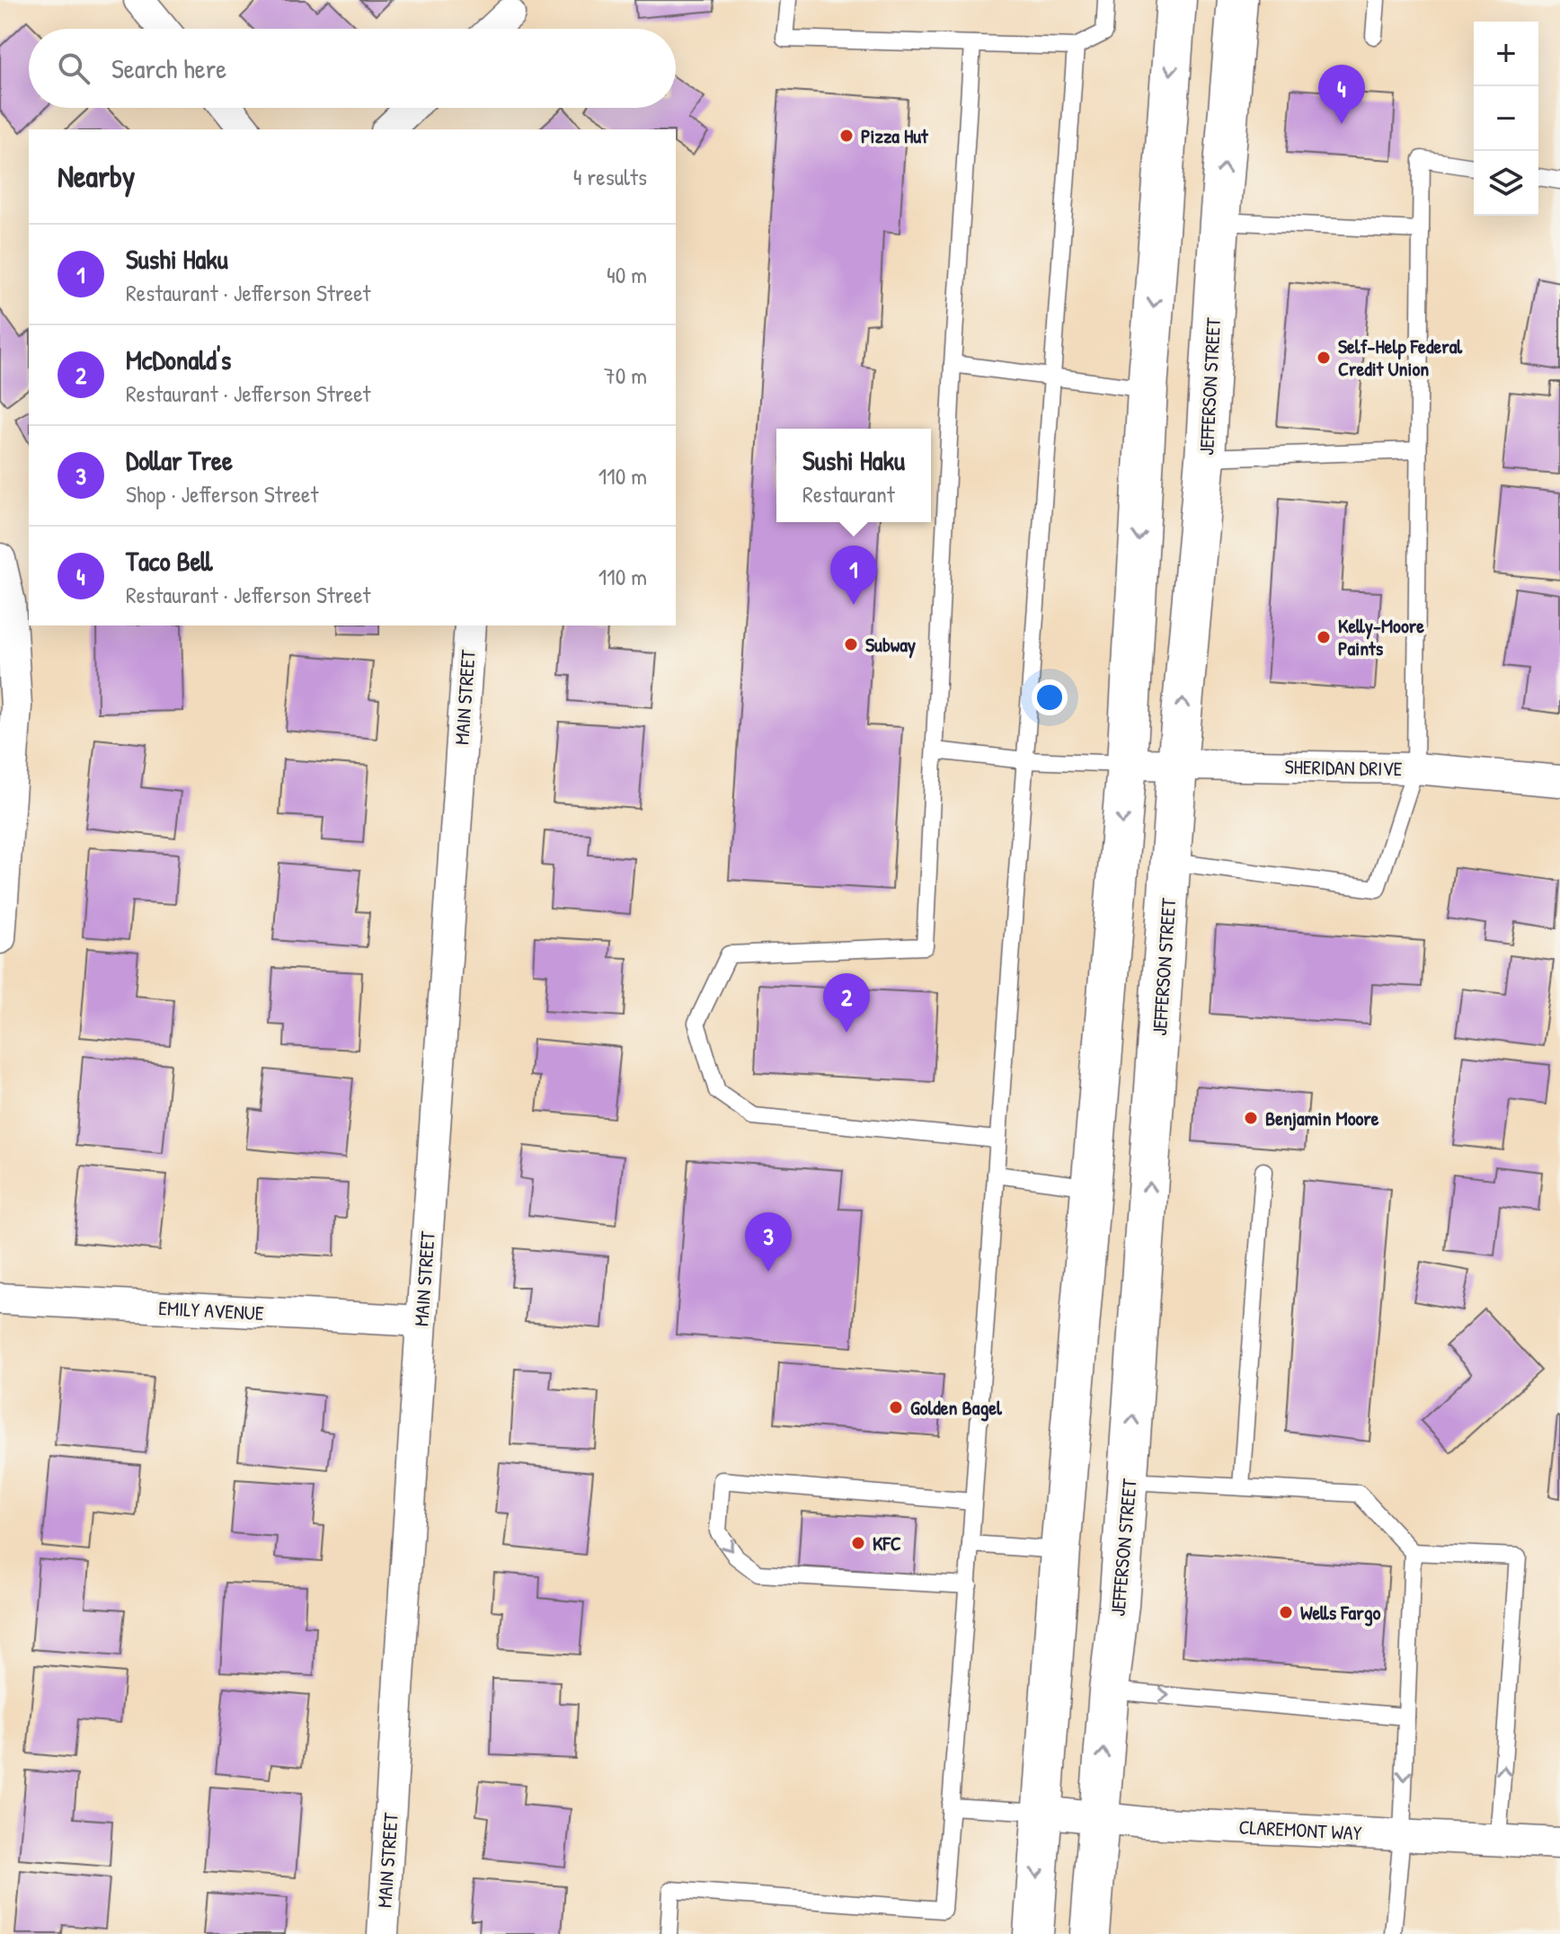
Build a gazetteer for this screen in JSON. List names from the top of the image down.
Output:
{
  "streets": {
    "main road": ["JEFFERSON STREET"],
    "street": [
      "MAIN STREET",
      "SHERIDAN DRIVE",
      "EMILY AVENUE",
      "CLAREMONT WAY"
    ]
  },
  "crossings": [
    ["JEFFERSON STREET", "SHERIDAN DRIVE"],
    ["JEFFERSON STREET", "CLAREMONT WAY"],
    ["MAIN STREET", "EMILY AVENUE"]
  ],
  "places": [
    "Pizza Hut",
    "Self-Help Federal Credit Union",
    "Kelly-Moore Paints",
    "Subway",
    "Benjamin Moore",
    "Golden Bagel",
    "KFC",
    "Wells Fargo"
  ],
  "page": {
    "map_buttons": ["+", "−"],
    "search": "Search here",
    "pins": [
      "4",
      "1",
      "2",
      "3"
    ],
    "heading": ["Nearby", "4 results"],
    "list": [
      {
        "mark": "1",
        "name": "Sushi Haku",
        "note": "Restaurant · Jefferson Street",
        "value": "40 m"
      },
      {
        "mark": "2",
        "name": "McDonald's",
        "note": "Restaurant · Jefferson Street",
        "value": "70 m"
      },
      {
        "mark": "3",
        "name": "Dollar Tree",
        "note": "Shop · Jefferson Street",
        "value": "110 m"
      },
      {
        "mark": "4",
        "name": "Taco Bell",
        "note": "Restaurant · Jefferson Street",
        "value": "110 m"
      }
    ],
    "popup": ["Sushi Haku", "Restaurant"]
  }
}
